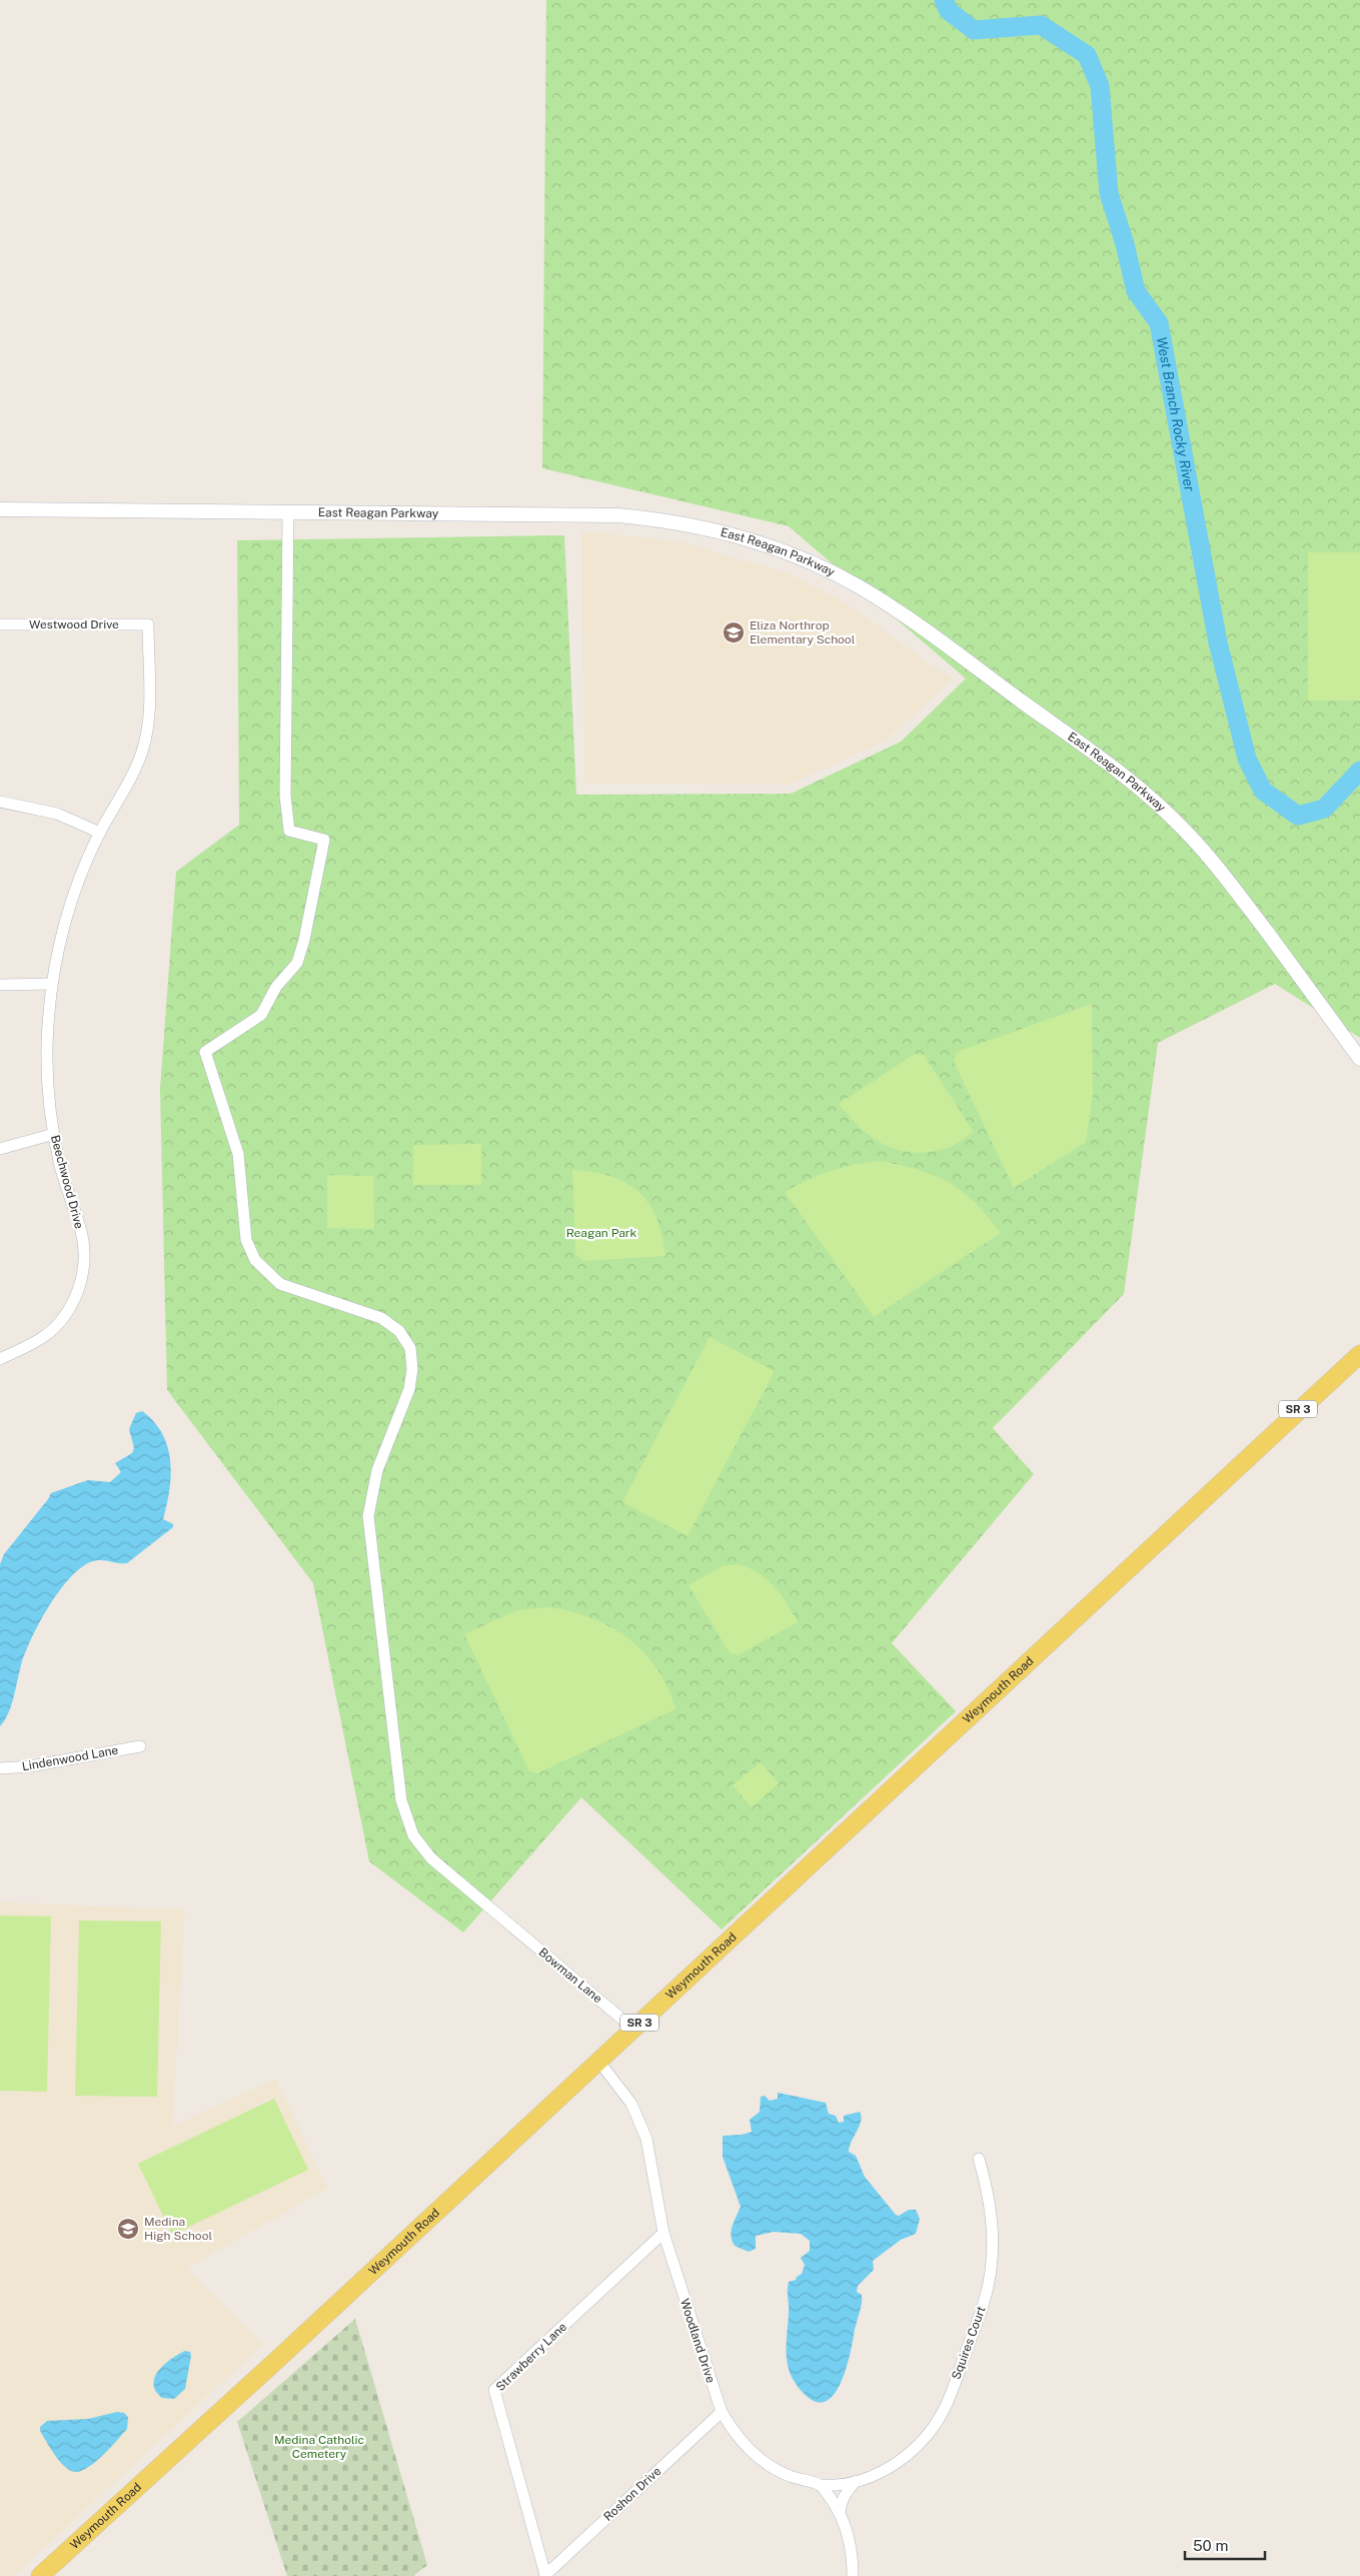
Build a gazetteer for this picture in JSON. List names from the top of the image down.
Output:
{
  "streets": {
    "main road": ["SR 3", "Weymouth Road"],
    "street": [
      "East Reagan Parkway",
      "Westwood Drive",
      "Beechwood Drive",
      "Lindenwood Lane",
      "Bowman Lane",
      "Woodland Drive",
      "Squires Court",
      "Strawberry Lane",
      "Roshon Drive"
    ]
  },
  "crossings": [
    ["East Reagan Parkway", "Bowman Lane"],
    ["Westwood Drive", "Beechwood Drive"],
    ["Weymouth Road", "Bowman Lane"],
    ["Weymouth Road", "Woodland Drive"],
    ["Woodland Drive", "Squires Court"],
    ["Woodland Drive", "Strawberry Lane"],
    ["Woodland Drive", "Roshon Drive"],
    ["Strawberry Lane", "Roshon Drive"]
  ],
  "water": ["West Branch Rocky River"],
  "parks": ["Reagan Park", "Medina Catholic Cemetery"],
  "places": {
    "school or university": ["Eliza Northrop Elementary School", "Medina High School"]
  },
  "scale_bar": "50 m"
}
